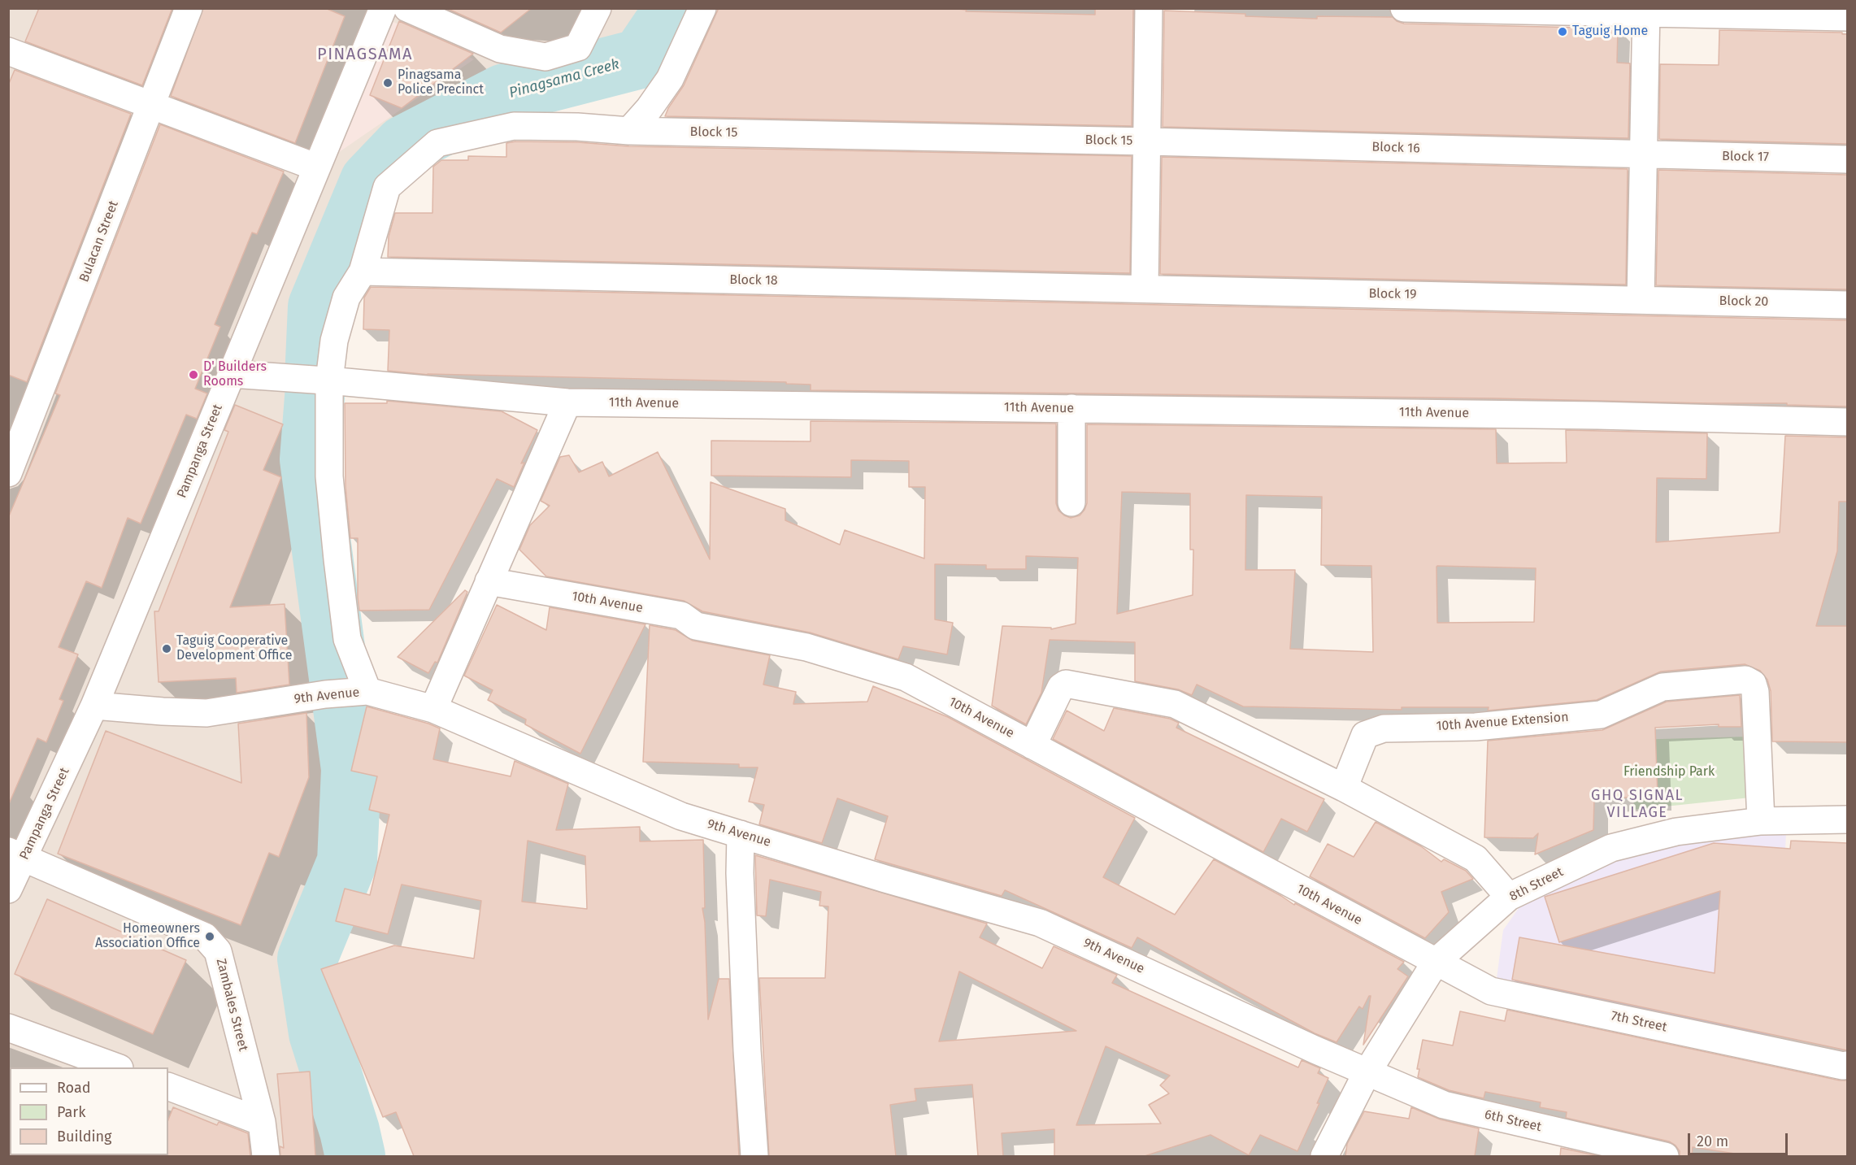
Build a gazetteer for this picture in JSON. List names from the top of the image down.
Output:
{
  "streets": {
    "street": [
      "Block 15",
      "Block 16",
      "Block 17",
      "Bulacan Street",
      "Block 18",
      "Block 19",
      "Block 20",
      "11th Avenue",
      "Pampanga Street",
      "10th Avenue",
      "9th Avenue",
      "10th Avenue Extension",
      "8th Street",
      "Zambales Street",
      "7th Street",
      "6th Street"
    ]
  },
  "crossings": [
    ["Block 15", "Block 16"],
    ["Block 15", "Block 18"],
    ["Block 15", "11th Avenue"],
    ["Block 15", "9th Avenue"],
    ["Block 16", "Block 17"],
    ["Block 18", "Block 19"],
    ["Block 19", "Block 20"],
    ["11th Avenue", "Pampanga Street"],
    ["Pampanga Street", "9th Avenue"],
    ["Pampanga Street", "Zambales Street"],
    ["10th Avenue", "8th Street"],
    ["10th Avenue", "7th Street"],
    ["9th Avenue", "8th Street"],
    ["9th Avenue", "6th Street"],
    ["10th Avenue Extension", "8th Street"],
    ["8th Street", "7th Street"],
    ["8th Street", "6th Street"]
  ],
  "districts": ["PINAGSAMA", "GHQ SIGNAL VILLAGE"],
  "water": ["Pinagsama Creek"],
  "parks": ["Friendship Park"],
  "places": [
    "Taguig Home",
    "Pinagsama Police Precinct",
    "D' Builders Rooms",
    "Taguig Cooperative Development Office",
    "Homeowners Association Office"
  ],
  "legend": ["Road", "Park", "Building"],
  "scale_bar": "20 m"
}
